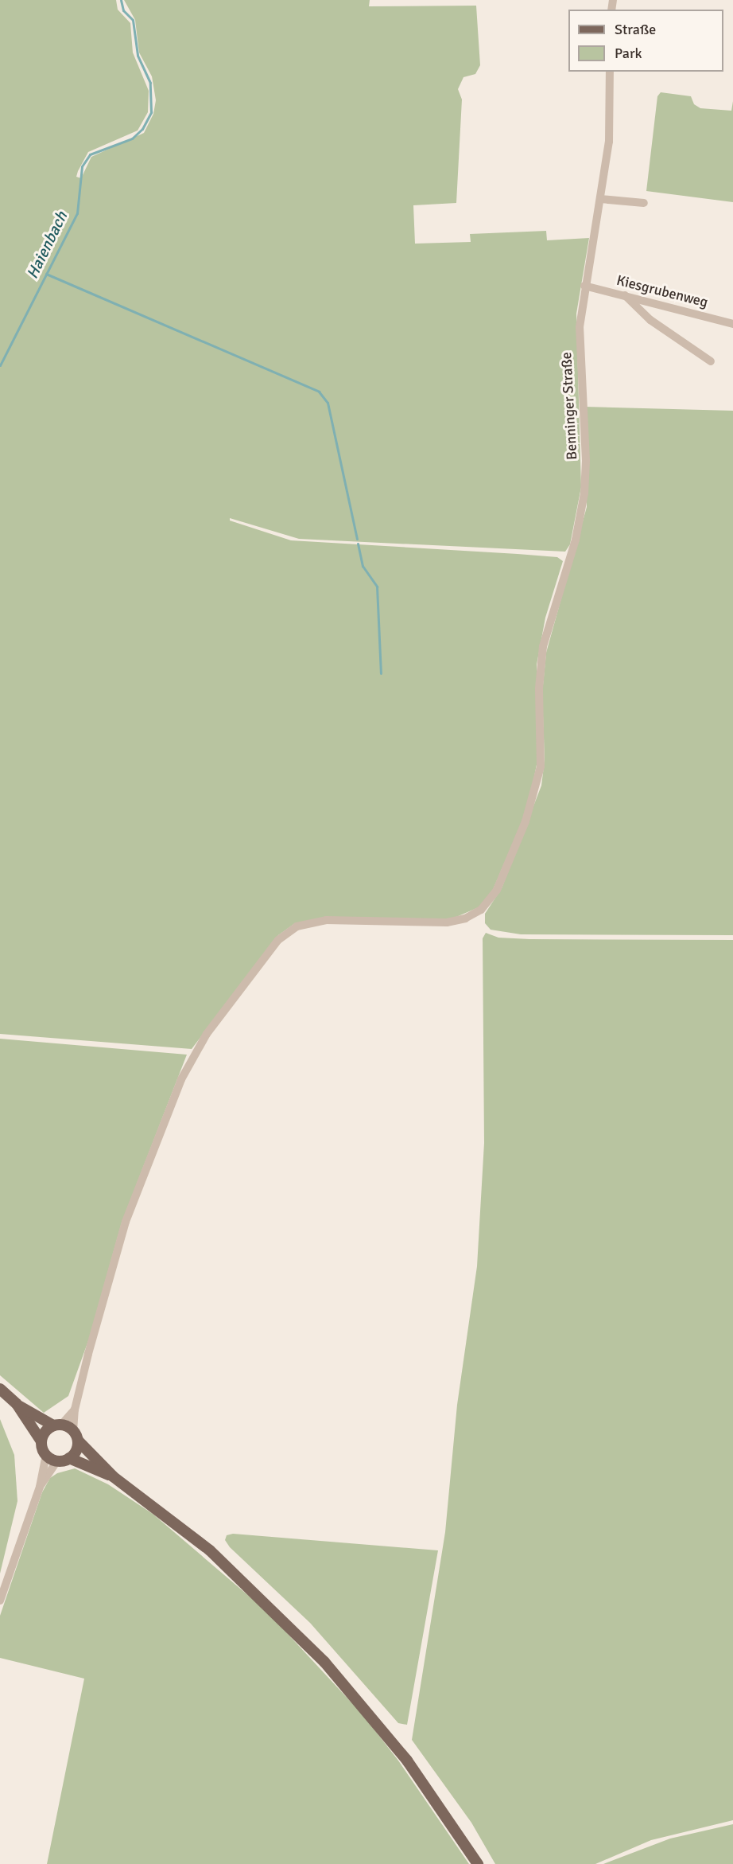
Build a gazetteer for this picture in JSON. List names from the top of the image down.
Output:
{
  "streets": {
    "street": ["Kiesgrubenweg", "Benninger Straße"]
  },
  "crossings": [
    ["Kiesgrubenweg", "Benninger Straße"]
  ],
  "water": ["Haienbach"],
  "legend": ["Straße", "Park"]
}
